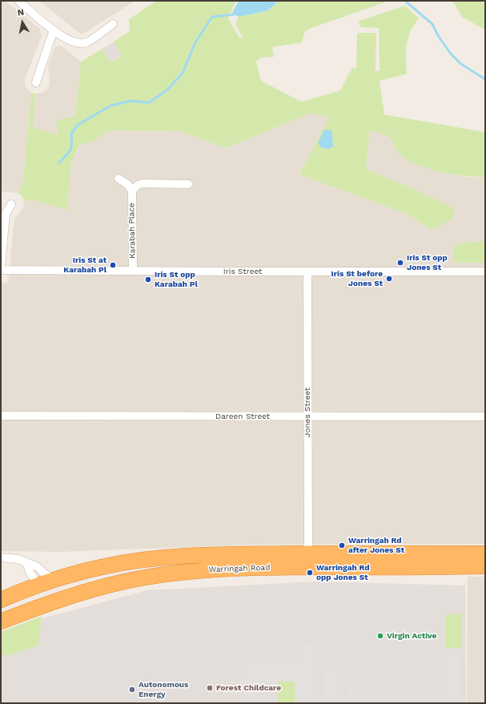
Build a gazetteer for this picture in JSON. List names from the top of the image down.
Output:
{
  "streets": {
    "highway": ["Warringah Road"],
    "street": [
      "Karabah Place",
      "Iris Street",
      "Jones Street",
      "Dareen Street"
    ]
  },
  "crossings": [
    ["Karabah Place", "Iris Street"],
    ["Iris Street", "Jones Street"],
    ["Jones Street", "Dareen Street"],
    ["Jones Street", "Warringah Road"]
  ],
  "places": [
    "Iris St opp Jones St",
    "Iris St at Karabah Pl",
    "Iris St before Jones St",
    "Iris St opp Karabah Pl",
    "Warringah Rd after Jones St",
    "Warringah Rd opp Jones St",
    "Virgin Active",
    "Forest Childcare",
    "Autonomous Energy"
  ],
  "north": "top"
}
